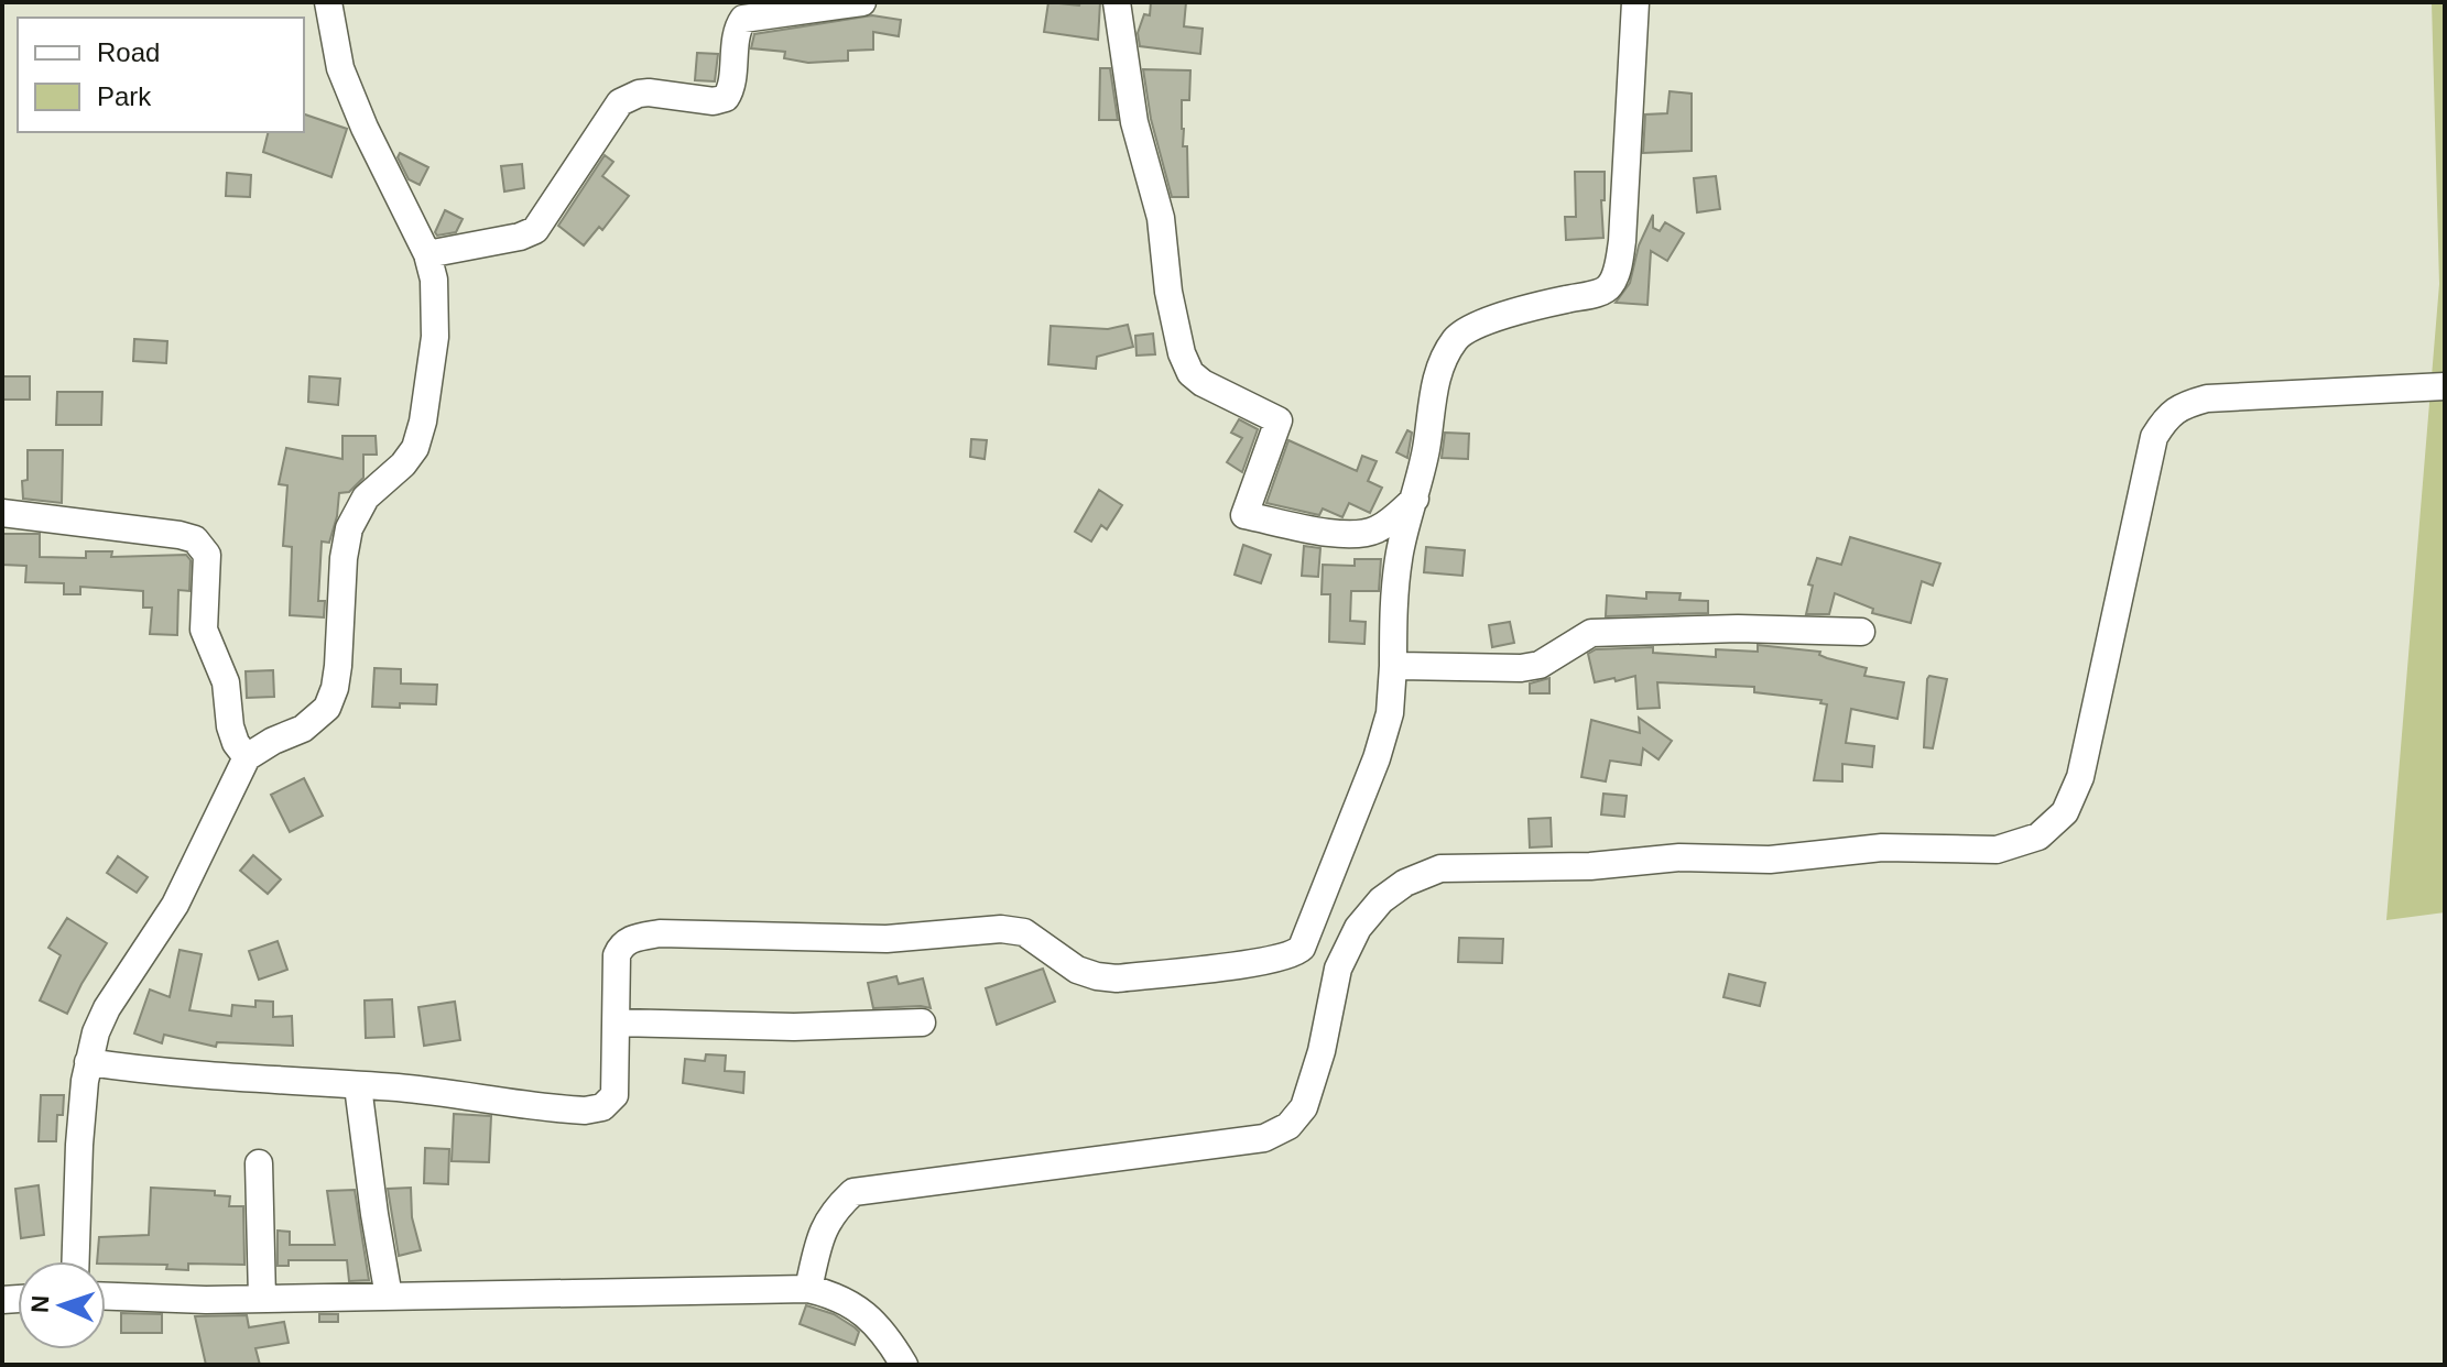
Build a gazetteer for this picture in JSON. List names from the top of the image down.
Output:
{
  "legend": ["Road", "Park"],
  "north": "left"
}
